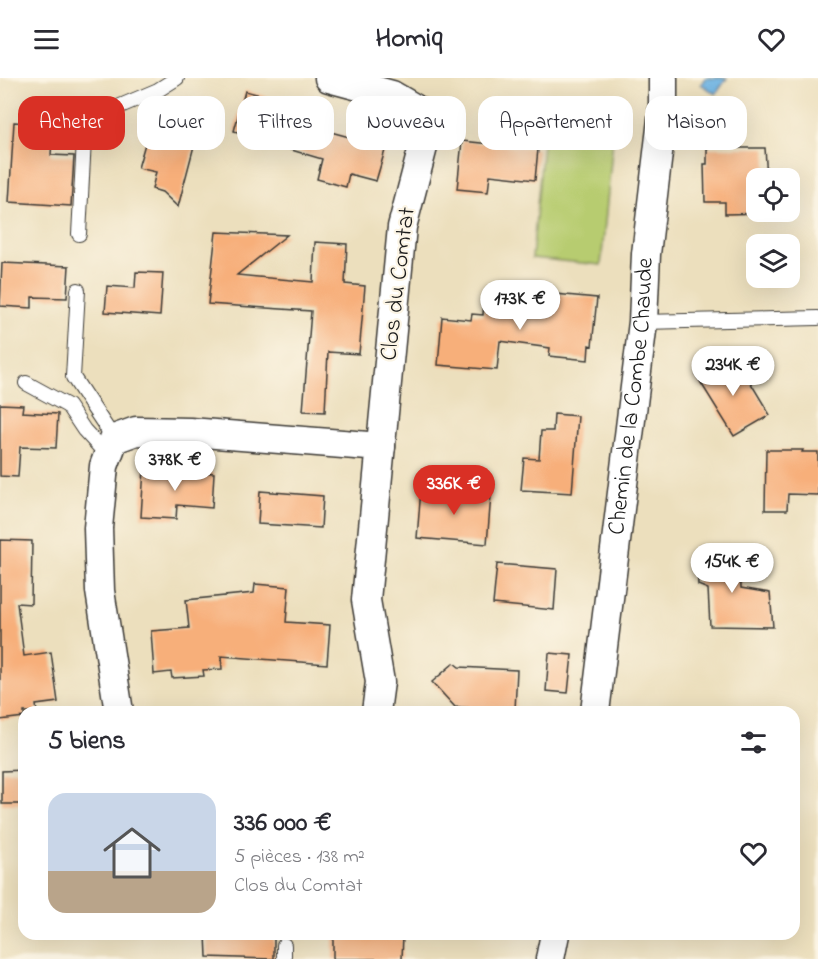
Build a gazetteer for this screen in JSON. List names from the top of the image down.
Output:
{
  "streets": {
    "street": ["Clos du Comtat", "Chemin de la Combe Chaude"]
  },
  "page": {
    "header": "Homiq",
    "chip": [
      "Acheter",
      "Louer",
      "Filtres",
      "Nouveau",
      "Appartement",
      "Maison"
    ],
    "price": [
      "173K €",
      "234K €",
      "378K €",
      "336K €",
      "154K €"
    ],
    "heading": "5 biens",
    "list": [
      {
        "name": "336 000 €",
        "note": "5 pièces · 138 m² · Clos du Comtat"
      }
    ]
  }
}
